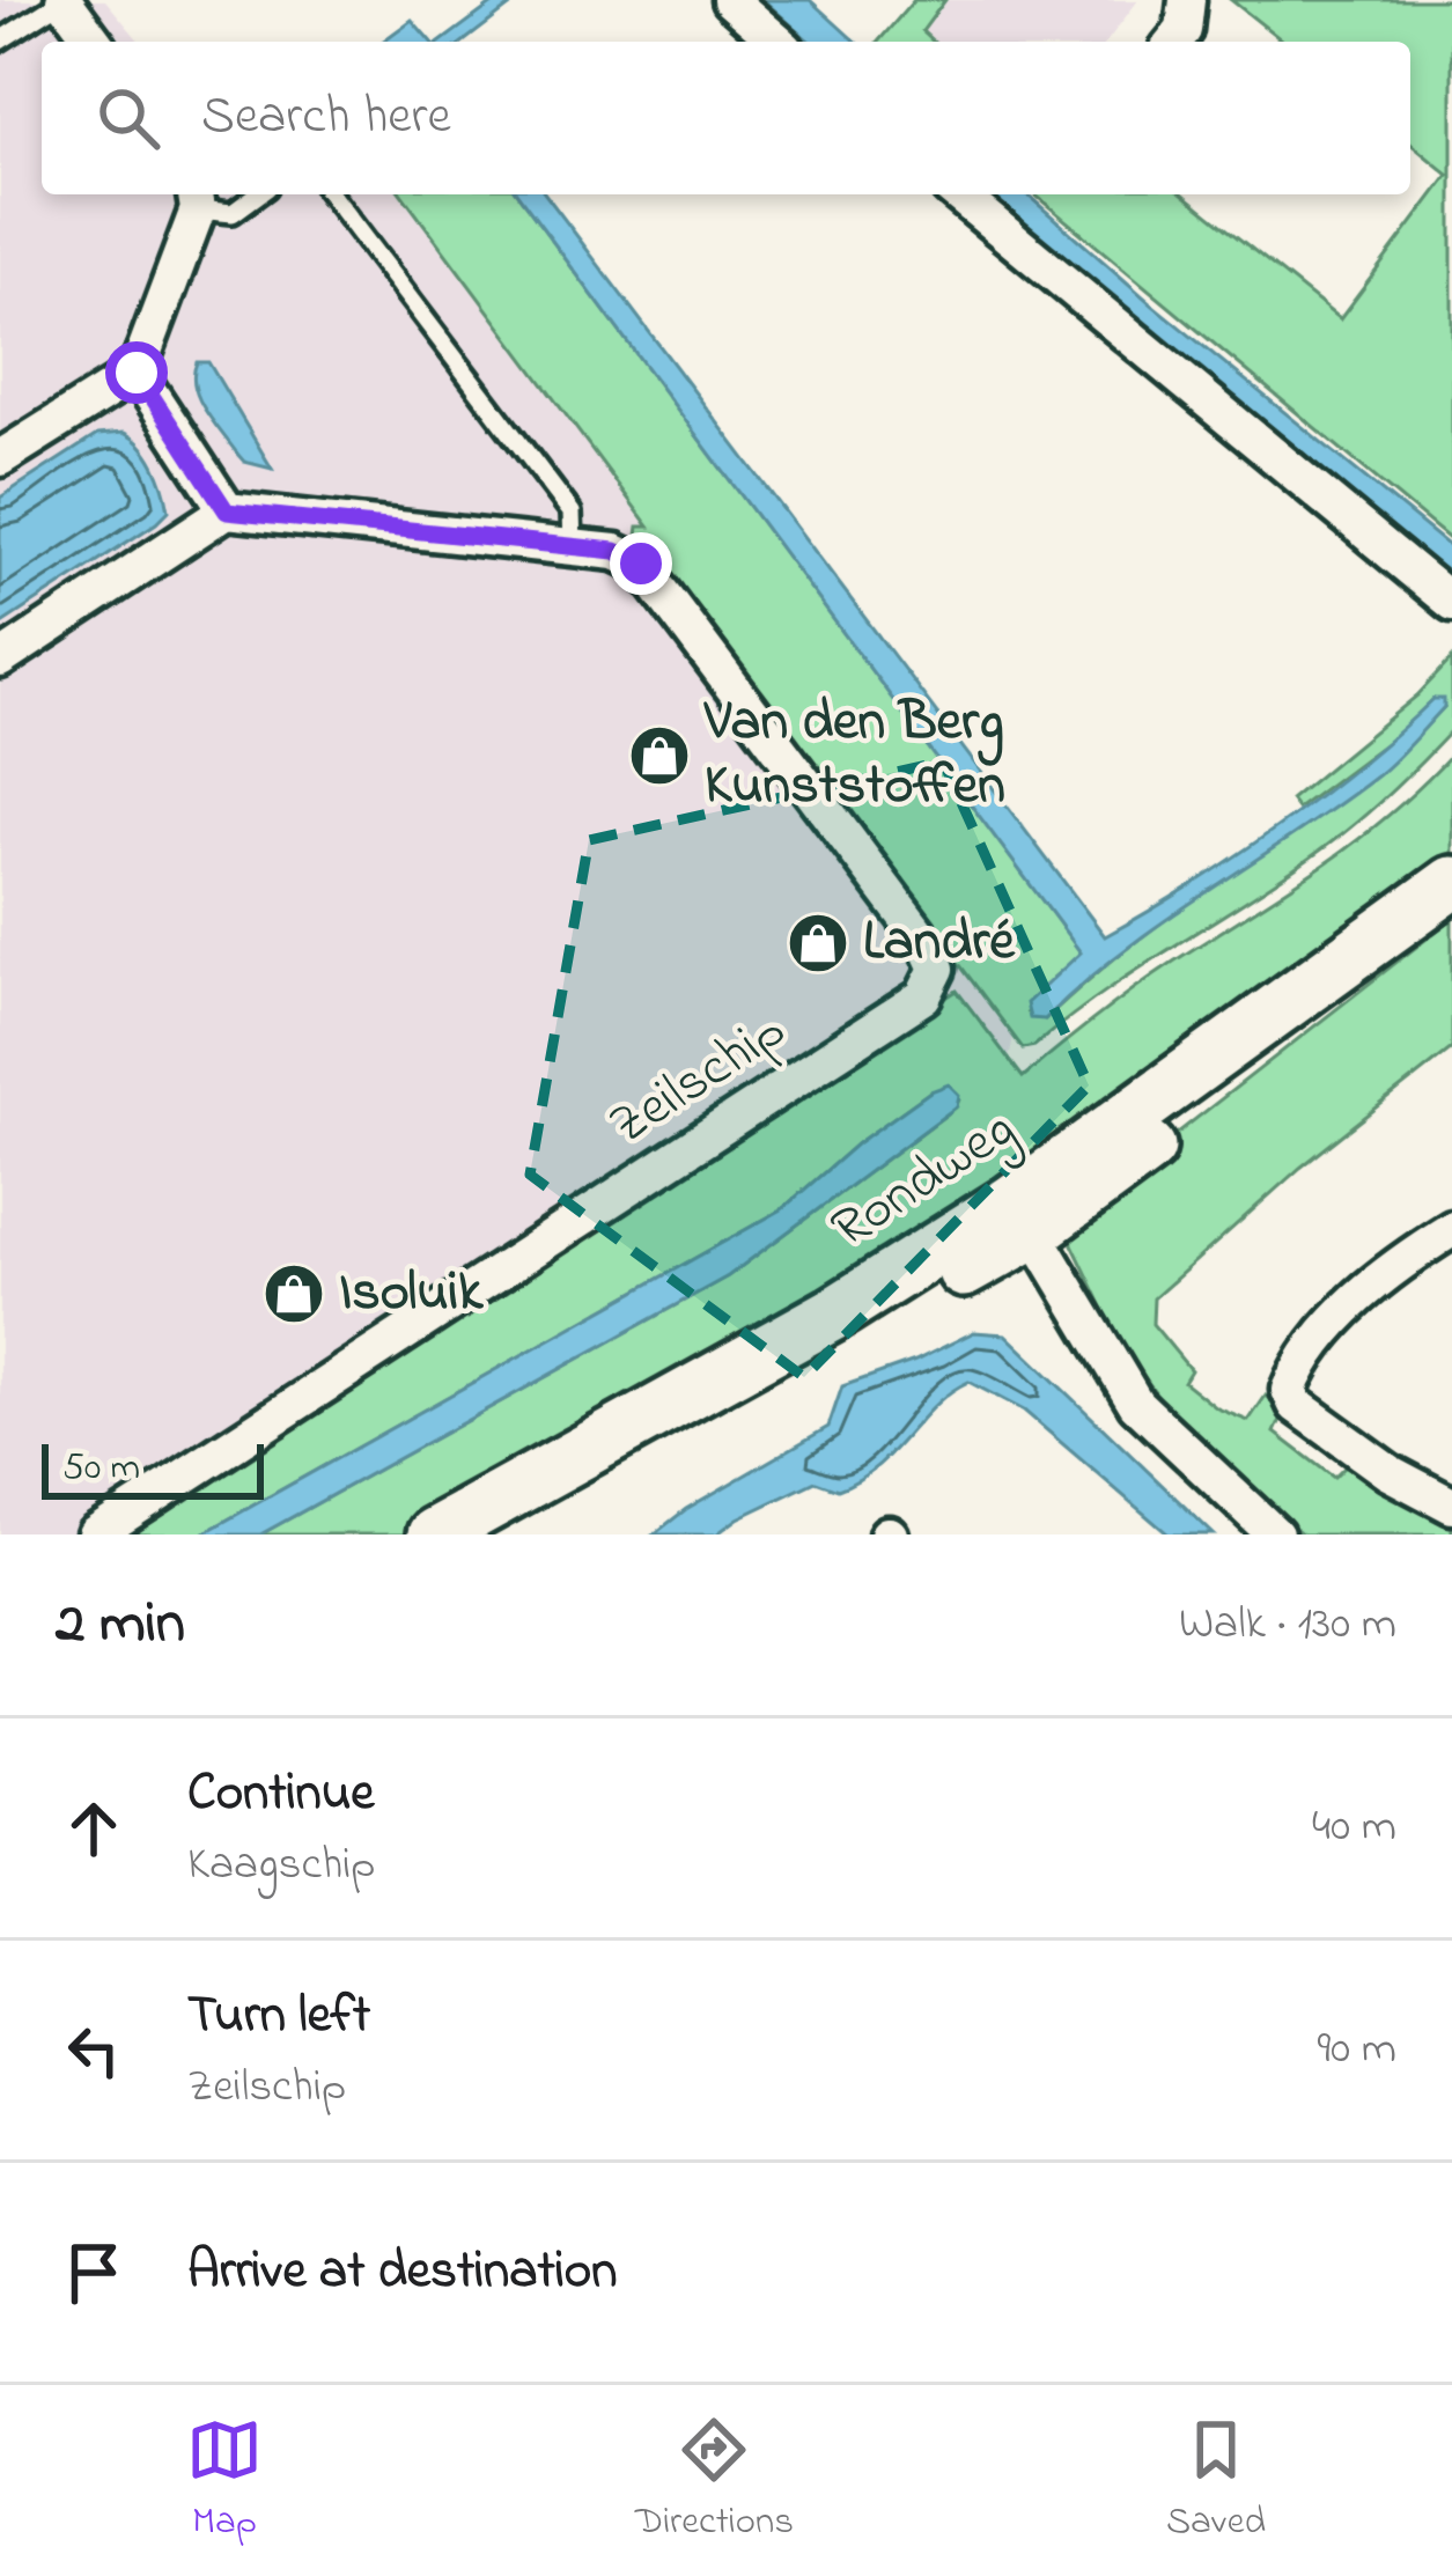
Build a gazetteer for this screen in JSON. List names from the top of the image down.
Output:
{
  "streets": {
    "main road": ["Rondweg"],
    "street": ["Zeilschip"]
  },
  "places": {
    "shop": ["Van den Berg Kunststoffen", "Landré", "Isoluik"]
  },
  "scale_bar": "50 m",
  "page": {
    "search": "Search here",
    "scale": "50 m",
    "heading": ["2 min", "Walk · 130 m"],
    "list": [
      ["Continue", "Kaagschip", "40 m"],
      ["Turn left", "Zeilschip", "90 m"],
      "Arrive at destination"
    ],
    "nav": ["Map", "Directions", "Saved"]
  }
}
